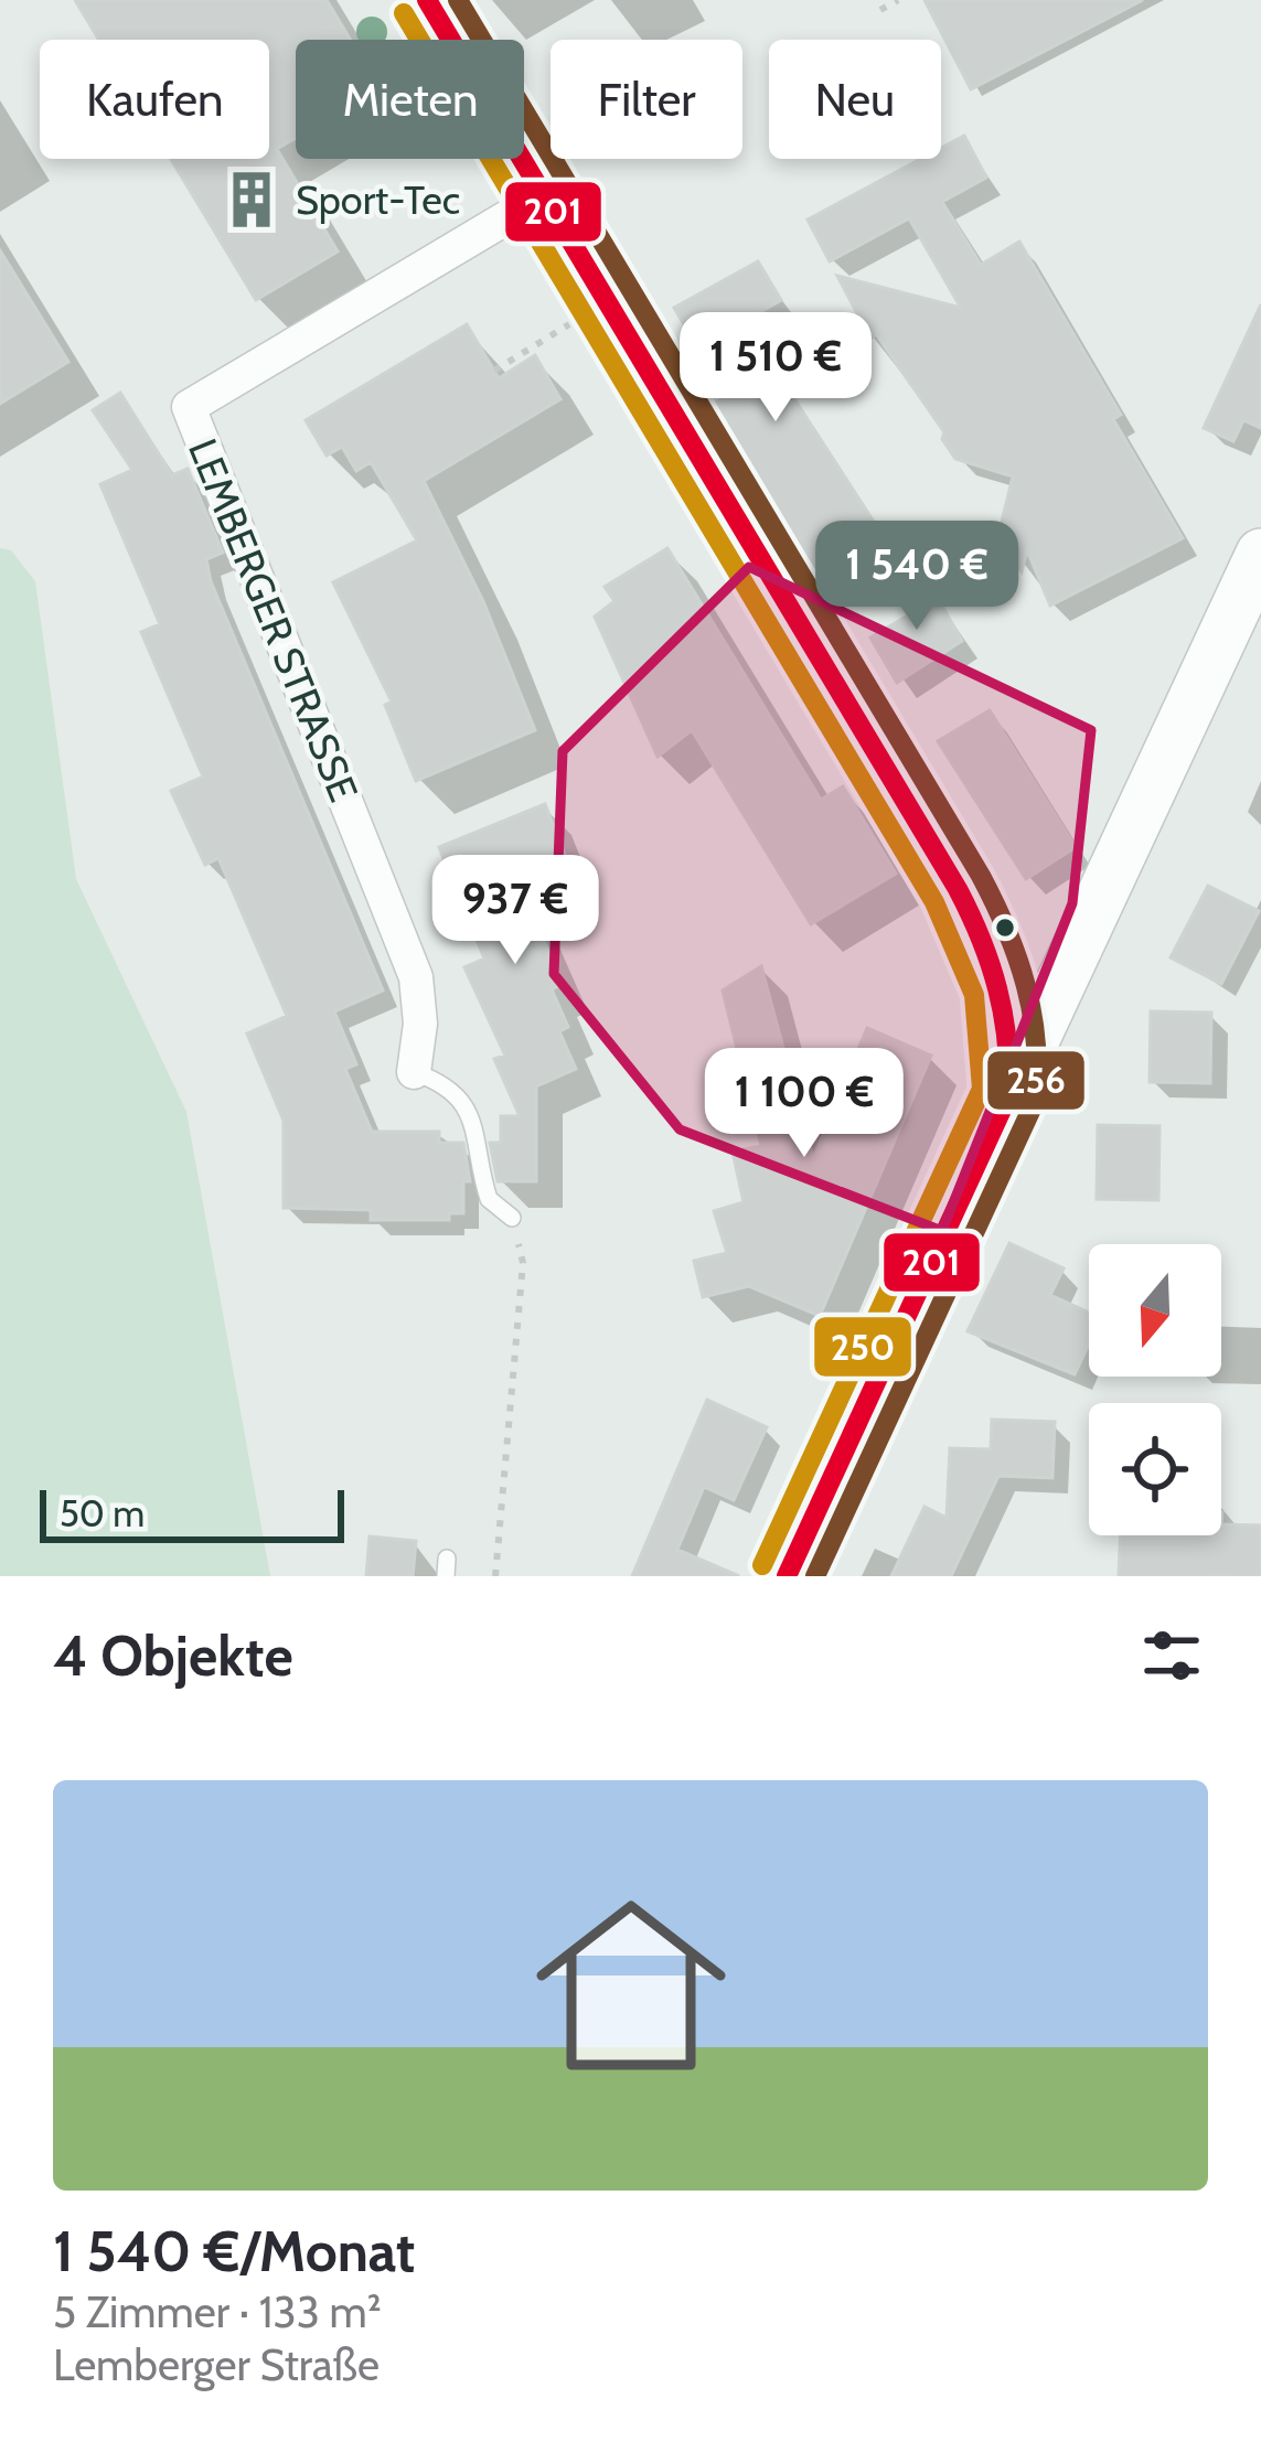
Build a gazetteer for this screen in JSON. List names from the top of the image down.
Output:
{
  "streets": {
    "street": ["LEMBERGER STRASSE"]
  },
  "places": {
    "building": ["Sport-Tec"]
  },
  "lines": ["transit line 201", "transit line 256", "transit line 250"],
  "scale_bar": "50 m",
  "north": "bottom",
  "page": {
    "chip": [
      "Kaufen",
      "Mieten",
      "Filter",
      "Neu"
    ],
    "price": [
      "1 510 €",
      "1 540 €",
      "937 €",
      "1 100 €"
    ],
    "scale": "50 m",
    "heading": "4 Objekte",
    "list": [
      {
        "name": "1 540 €/Monat",
        "note": "5 Zimmer · 133 m² · Lemberger Straße"
      }
    ]
  }
}
